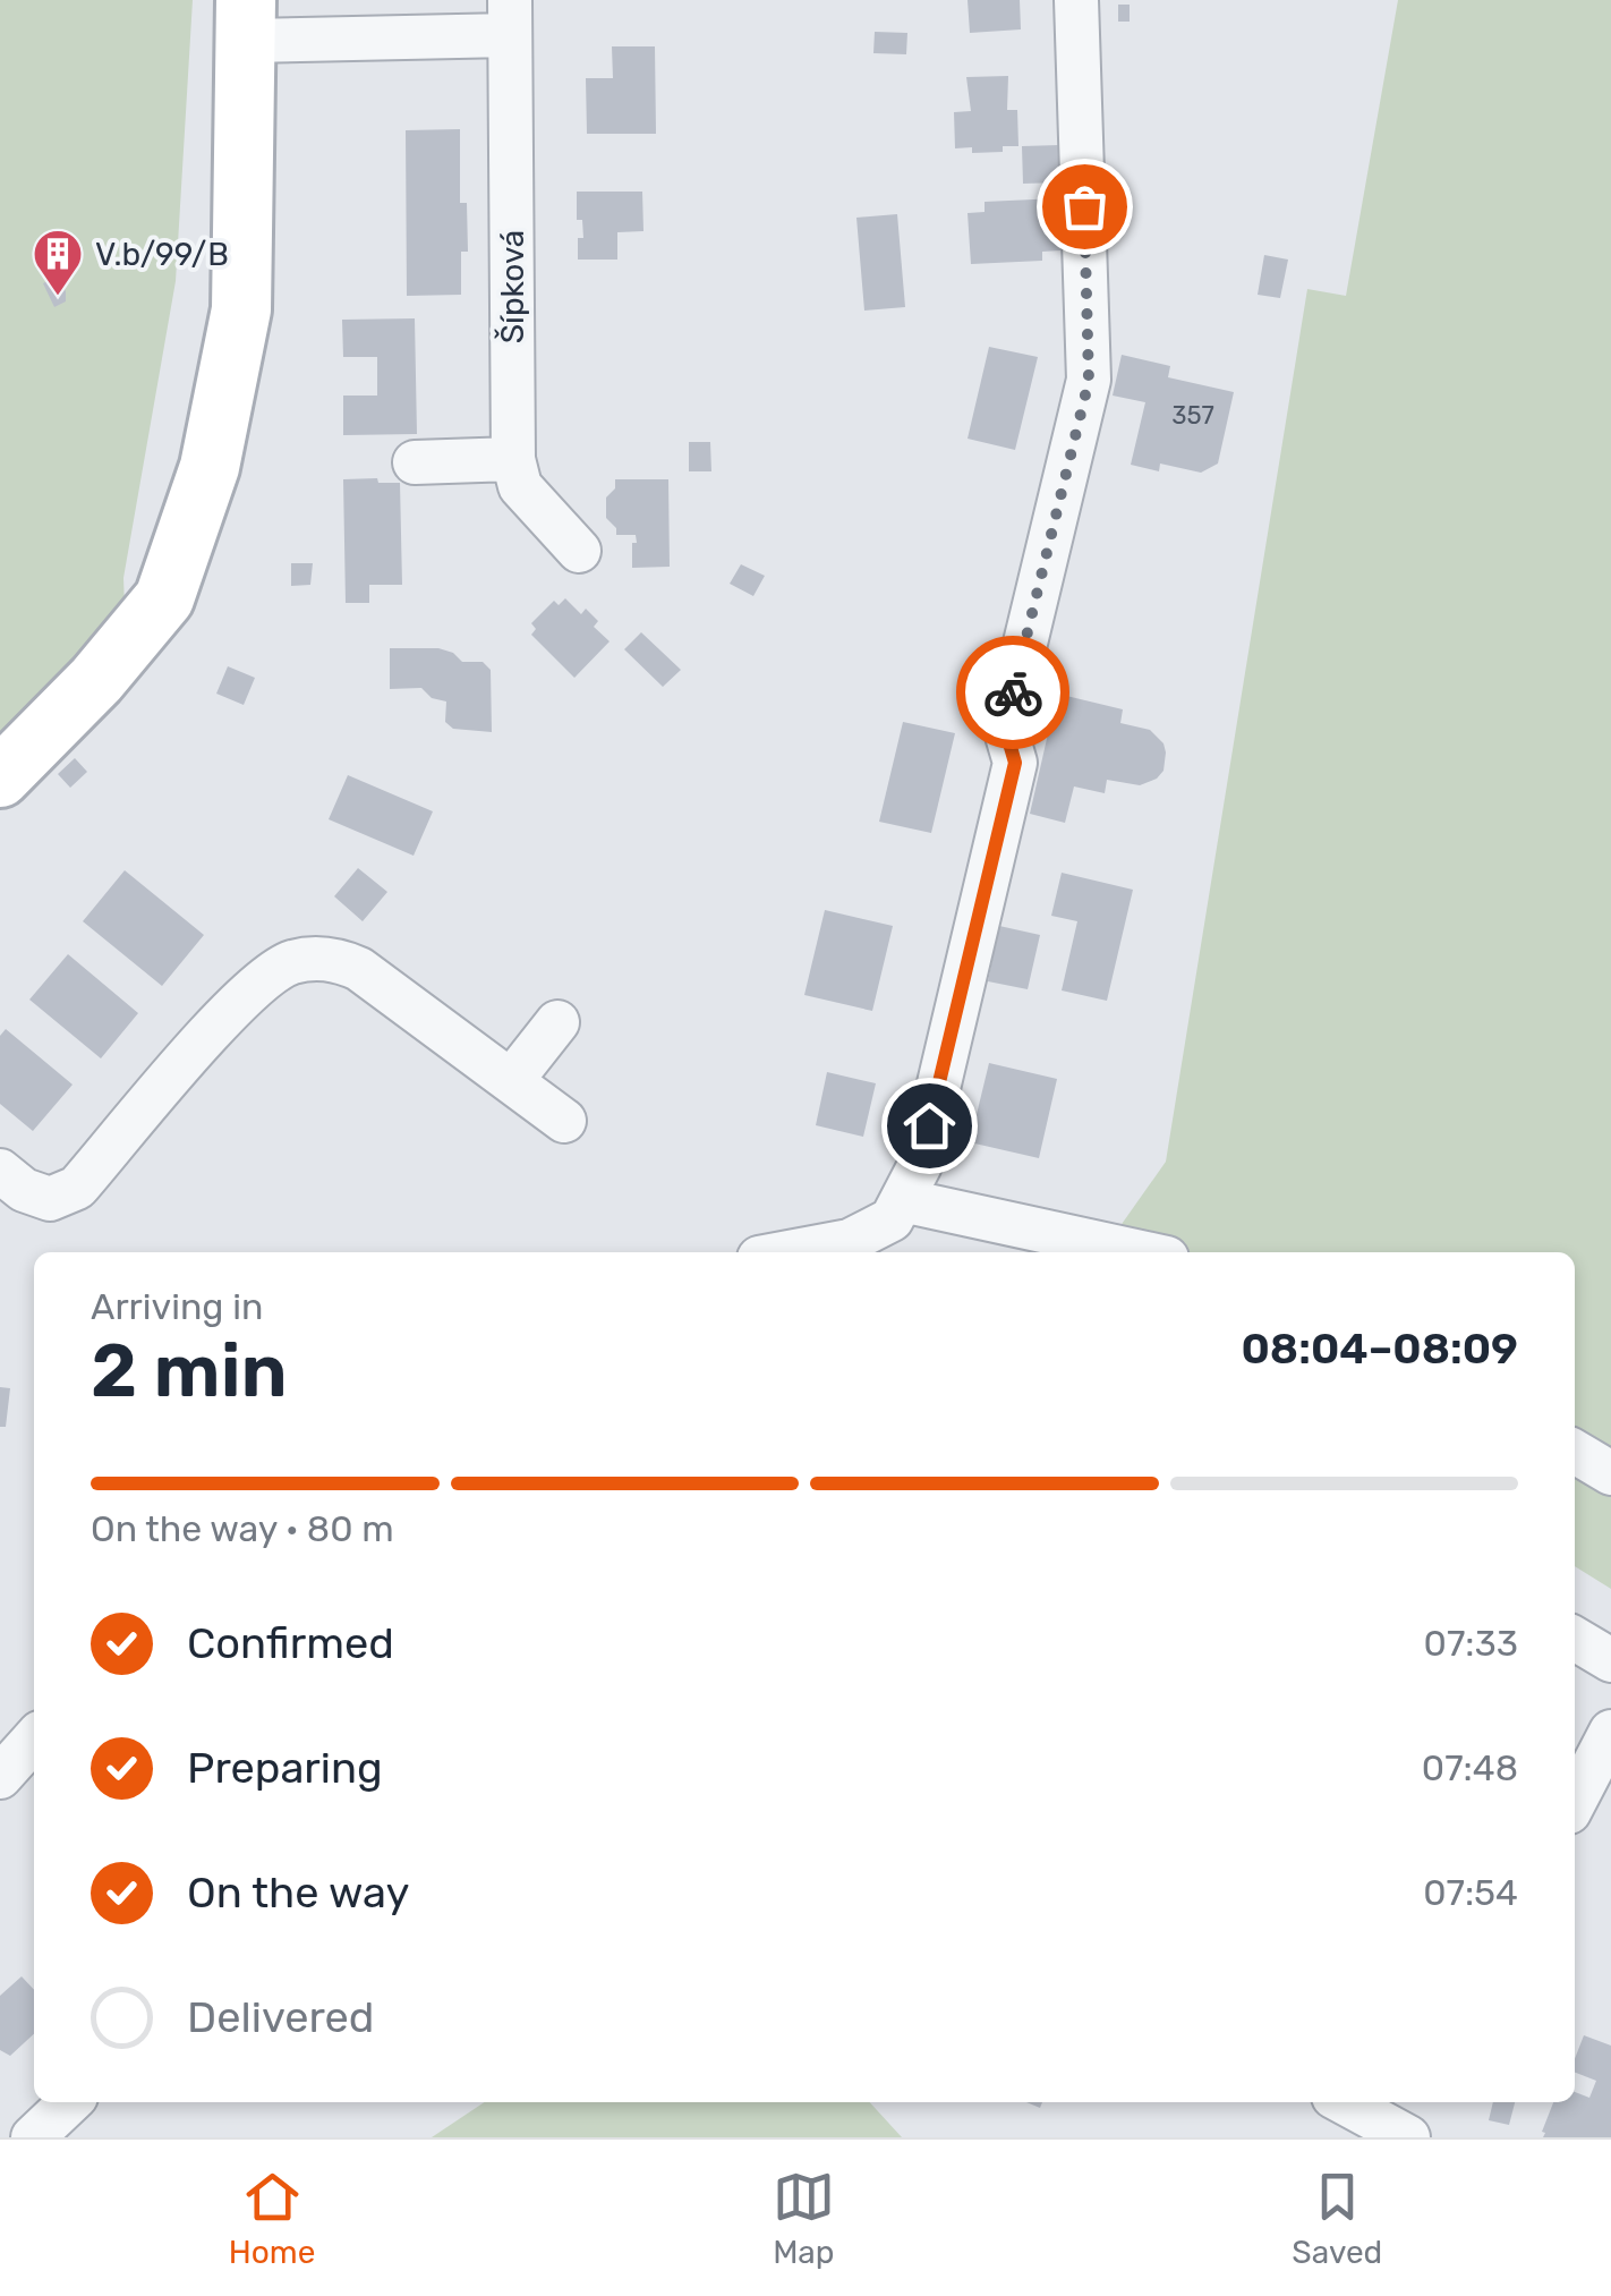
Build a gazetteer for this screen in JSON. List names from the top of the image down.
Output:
{
  "streets": {
    "street": ["Šípková"]
  },
  "places": {
    "building": ["V.b/99/B"]
  },
  "house_numbers": ["357"],
  "page": {
    "heading": ["2 min", "Arriving in", "08:04–08:09"],
    "bar": "On the way · 80 m",
    "list": [
      ["Confirmed", "07:33"],
      ["Preparing", "07:48"],
      ["On the way", "07:54"],
      "Delivered"
    ],
    "tabs": ["Home", "Map", "Saved"]
  }
}
